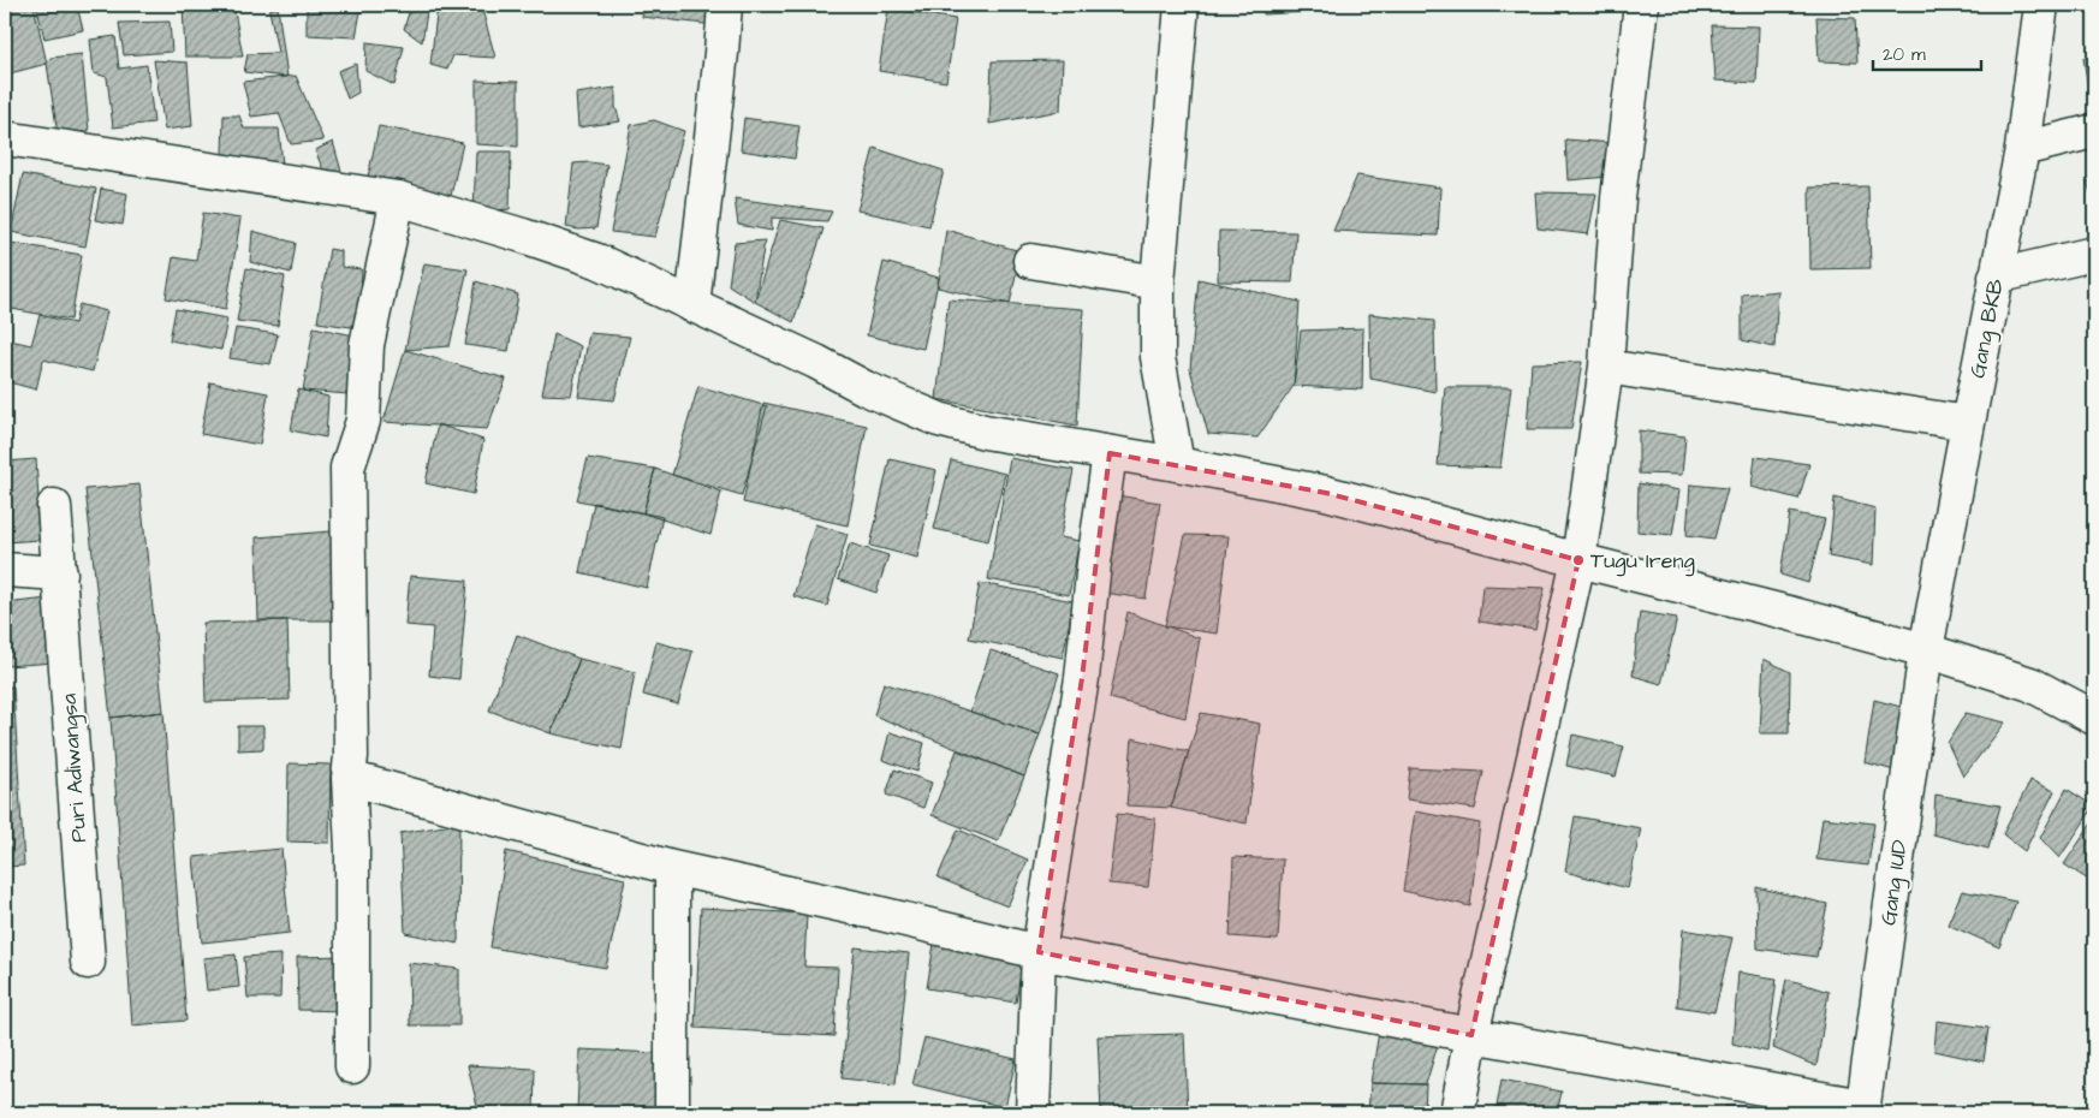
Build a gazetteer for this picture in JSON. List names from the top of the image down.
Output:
{
  "streets": {
    "street": ["Gang BKB", "Puri Adiwangsa", "Gang IUD"]
  },
  "crossings": [
    ["Gang BKB", "Gang IUD"]
  ],
  "places": ["Tugu Ireng"],
  "scale_bar": "20 m"
}
